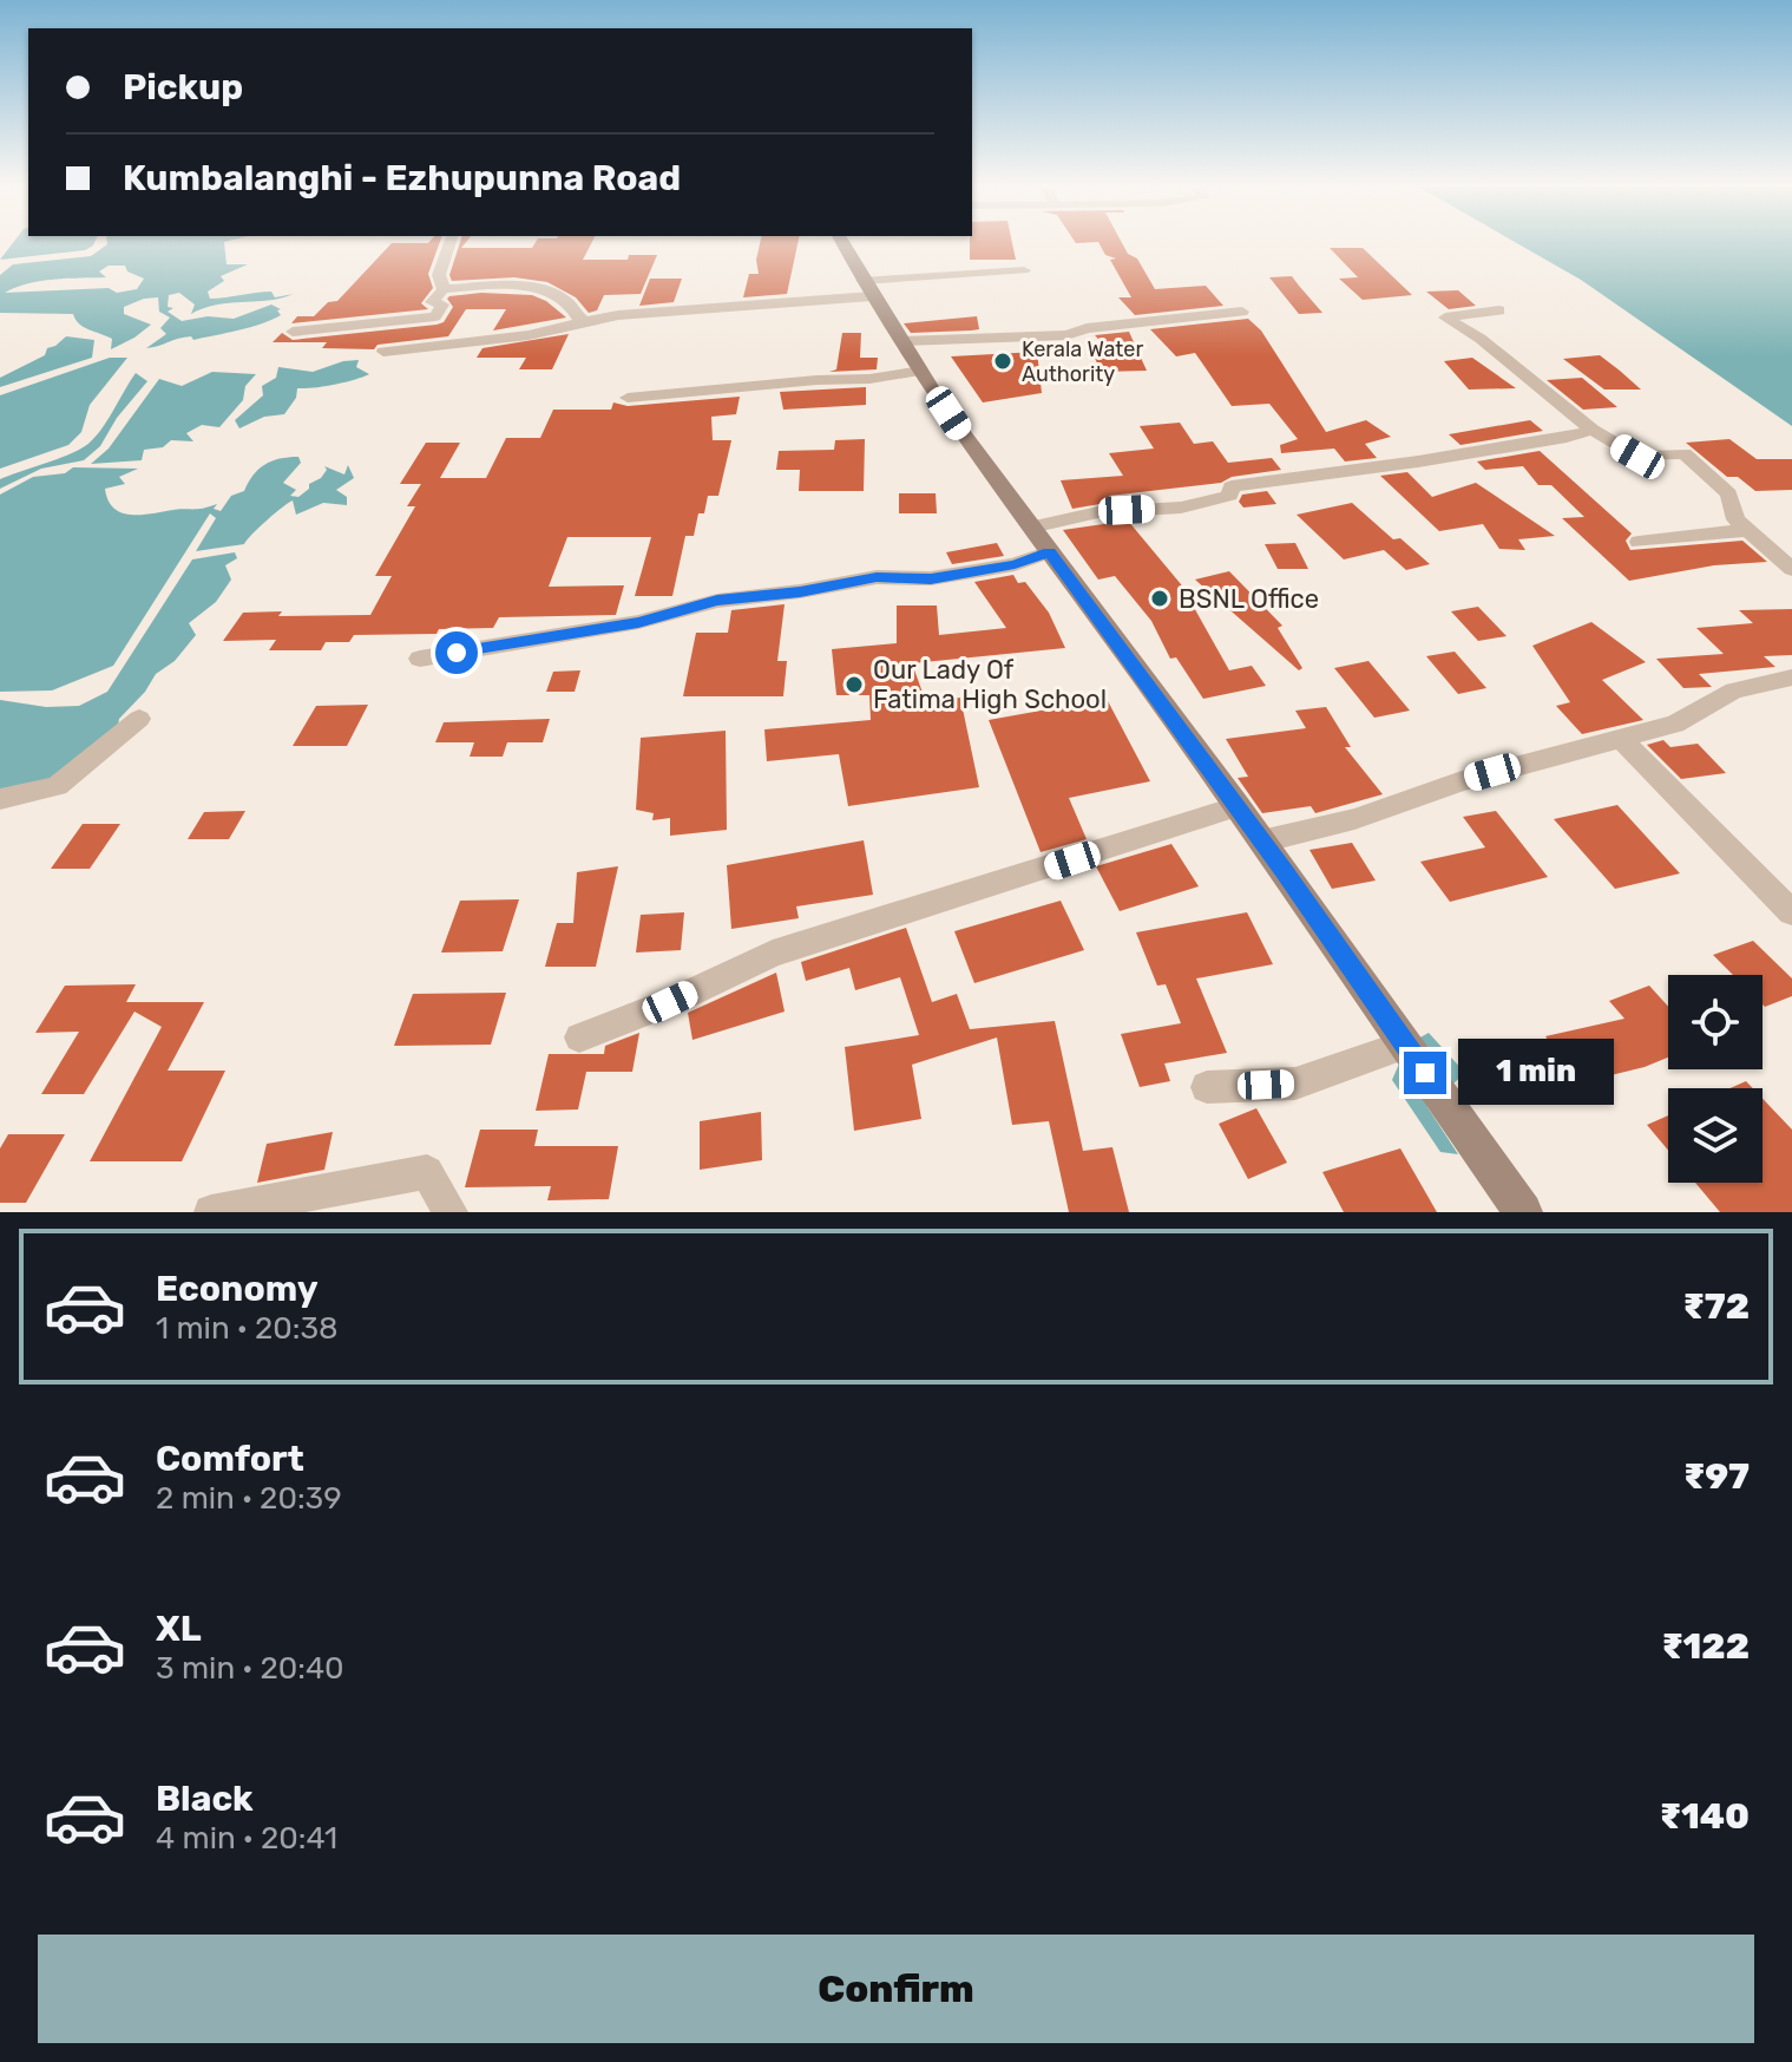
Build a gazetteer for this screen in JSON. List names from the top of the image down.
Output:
{
  "places": ["Kerala Water Authority", "BSNL Office", "Our Lady Of Fatima High School"],
  "page": {
    "banner": ["Pickup", "Kumbalanghi - Ezhupunna Road"],
    "bubble": "1 min",
    "list": [
      {
        "name": "Economy",
        "note": "1 min · 20:38",
        "value": "₹72"
      },
      {
        "name": "Comfort",
        "note": "2 min · 20:39",
        "value": "₹97"
      },
      {
        "name": "XL",
        "note": "3 min · 20:40",
        "value": "₹122"
      },
      {
        "name": "Black",
        "note": "4 min · 20:41",
        "value": "₹140"
      }
    ],
    "buttons": "Confirm"
  }
}
